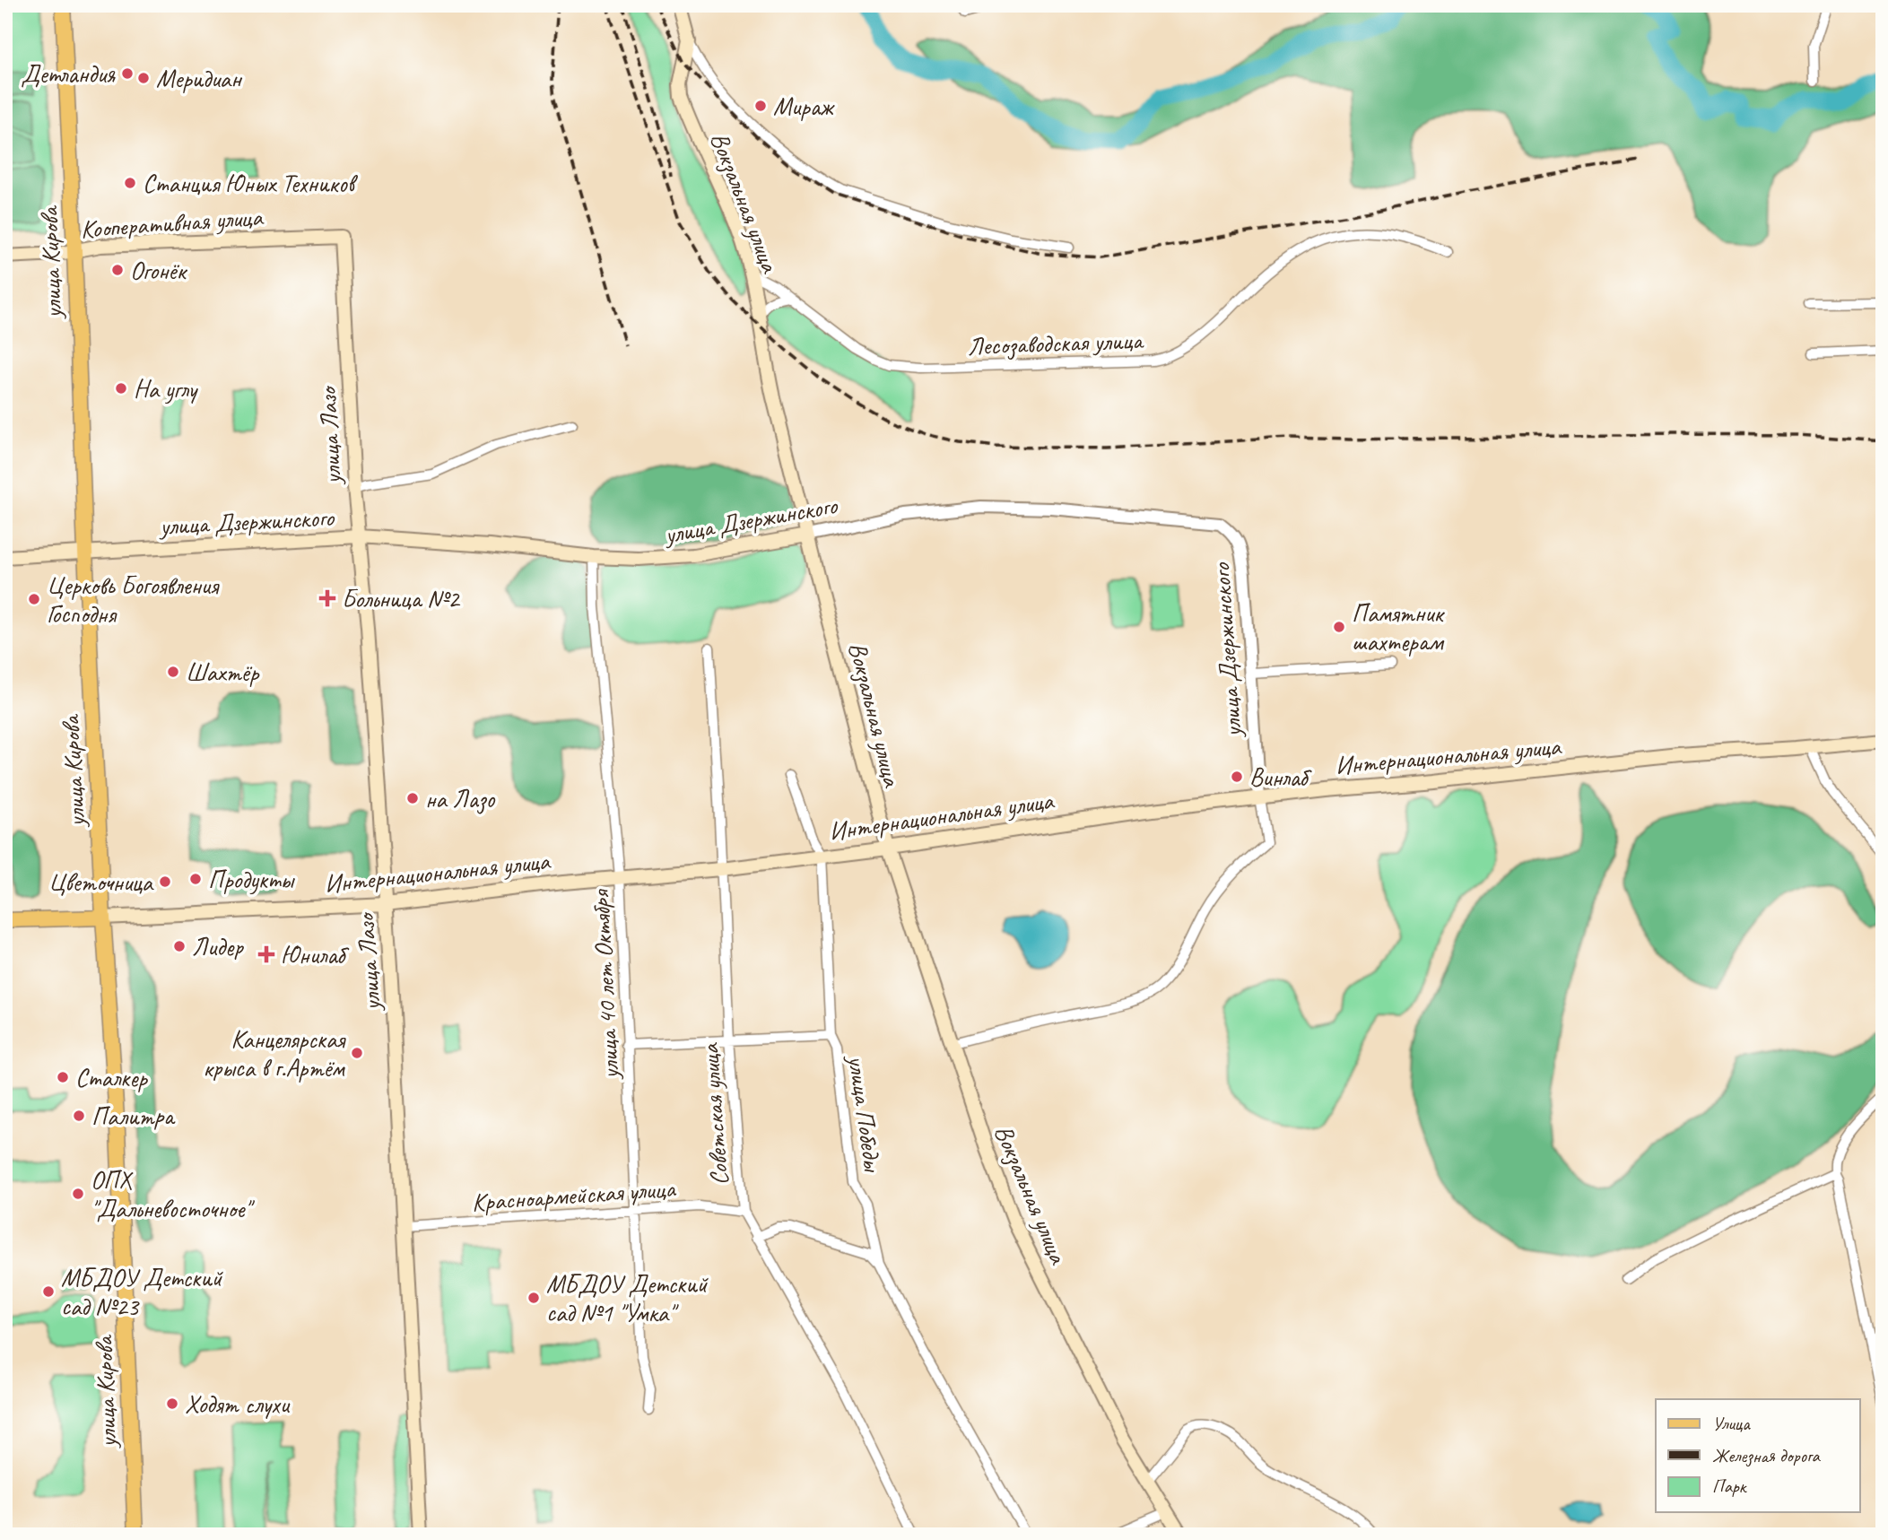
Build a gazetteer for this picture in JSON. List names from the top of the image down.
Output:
{
  "streets": {
    "main road": [
      "Вокзальная улица",
      "Кооперативная улица",
      "улица Кирова",
      "улица Лазо",
      "улица Дзержинского",
      "Интернациональная улица"
    ],
    "street": [
      "Лесозаводская улица",
      "улица 40 лет Октября",
      "улица Победы",
      "Советская улица",
      "Красноармейская улица"
    ]
  },
  "crossings": [
    ["Вокзальная улица", "Лесозаводская улица"],
    ["Вокзальная улица", "улица Дзержинского"],
    ["Вокзальная улица", "Интернациональная улица"],
    ["Кооперативная улица", "улица Кирова"],
    ["Кооперативная улица", "улица Лазо"],
    ["улица Кирова", "улица Дзержинского"],
    ["улица Кирова", "Интернациональная улица"],
    ["улица Лазо", "улица Дзержинского"],
    ["улица Лазо", "Интернациональная улица"],
    ["улица Лазо", "Красноармейская улица"],
    ["улица Дзержинского", "Интернациональная улица"],
    ["улица Дзержинского", "улица 40 лет Октября"],
    ["Интернациональная улица", "улица 40 лет Октября"],
    ["Интернациональная улица", "улица Победы"],
    ["Интернациональная улица", "Советская улица"],
    ["улица 40 лет Октября", "Красноармейская улица"],
    ["Советская улица", "Красноармейская улица"]
  ],
  "places": {
    "other": [
      "Детландия",
      "Меридиан",
      "Мираж",
      "Станция Юных Техников",
      "Огонёк",
      "На углу",
      "Церковь Богоявления Господня",
      "Памятник шахтерам",
      "Шахтёр",
      "Винлаб",
      "на Лазо",
      "Продукты",
      "Цветочница",
      "Лидер",
      "Канцелярская крыса в г.Артём",
      "Сталкер",
      "Палитра",
      "ОПХ \"Дальневосточное\"",
      "МБДОУ Детский сад №23",
      "МБДОУ Детский сад №1 \"Умка\"",
      "Ходят слухи"
    ],
    "health": ["Больница №2", "Юнилаб"]
  },
  "legend": ["Улица", "Железная дорога", "Парк"]
}
